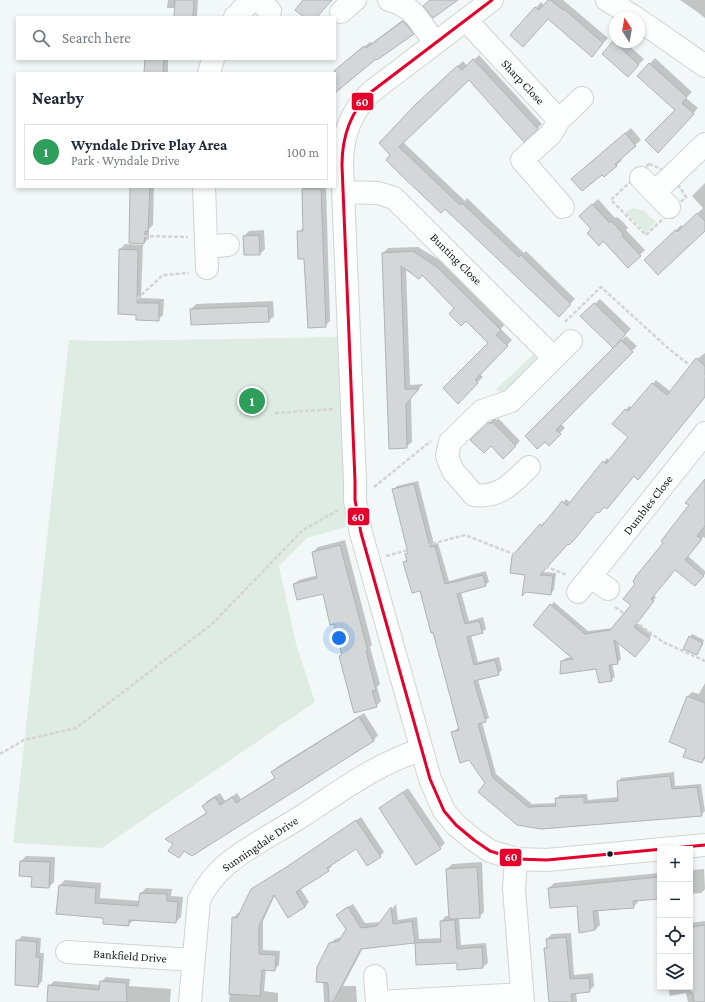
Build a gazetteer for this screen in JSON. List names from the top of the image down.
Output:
{
  "streets": {
    "street": [
      "Sharp Close",
      "Bunting Close",
      "Dumbles Close",
      "Sunningdale Drive",
      "Bankfield Drive"
    ]
  },
  "crossings": [
    ["Sunningdale Drive", "Bankfield Drive"]
  ],
  "lines": ["transit line 60"],
  "north": "top",
  "page": {
    "search": "Search here",
    "heading": "Nearby",
    "list": [
      {
        "mark": "1",
        "name": "Wyndale Drive Play Area",
        "note": "Park · Wyndale Drive",
        "value": "100 m"
      }
    ],
    "pins": "1",
    "map_buttons": ["+", "−"]
  }
}
